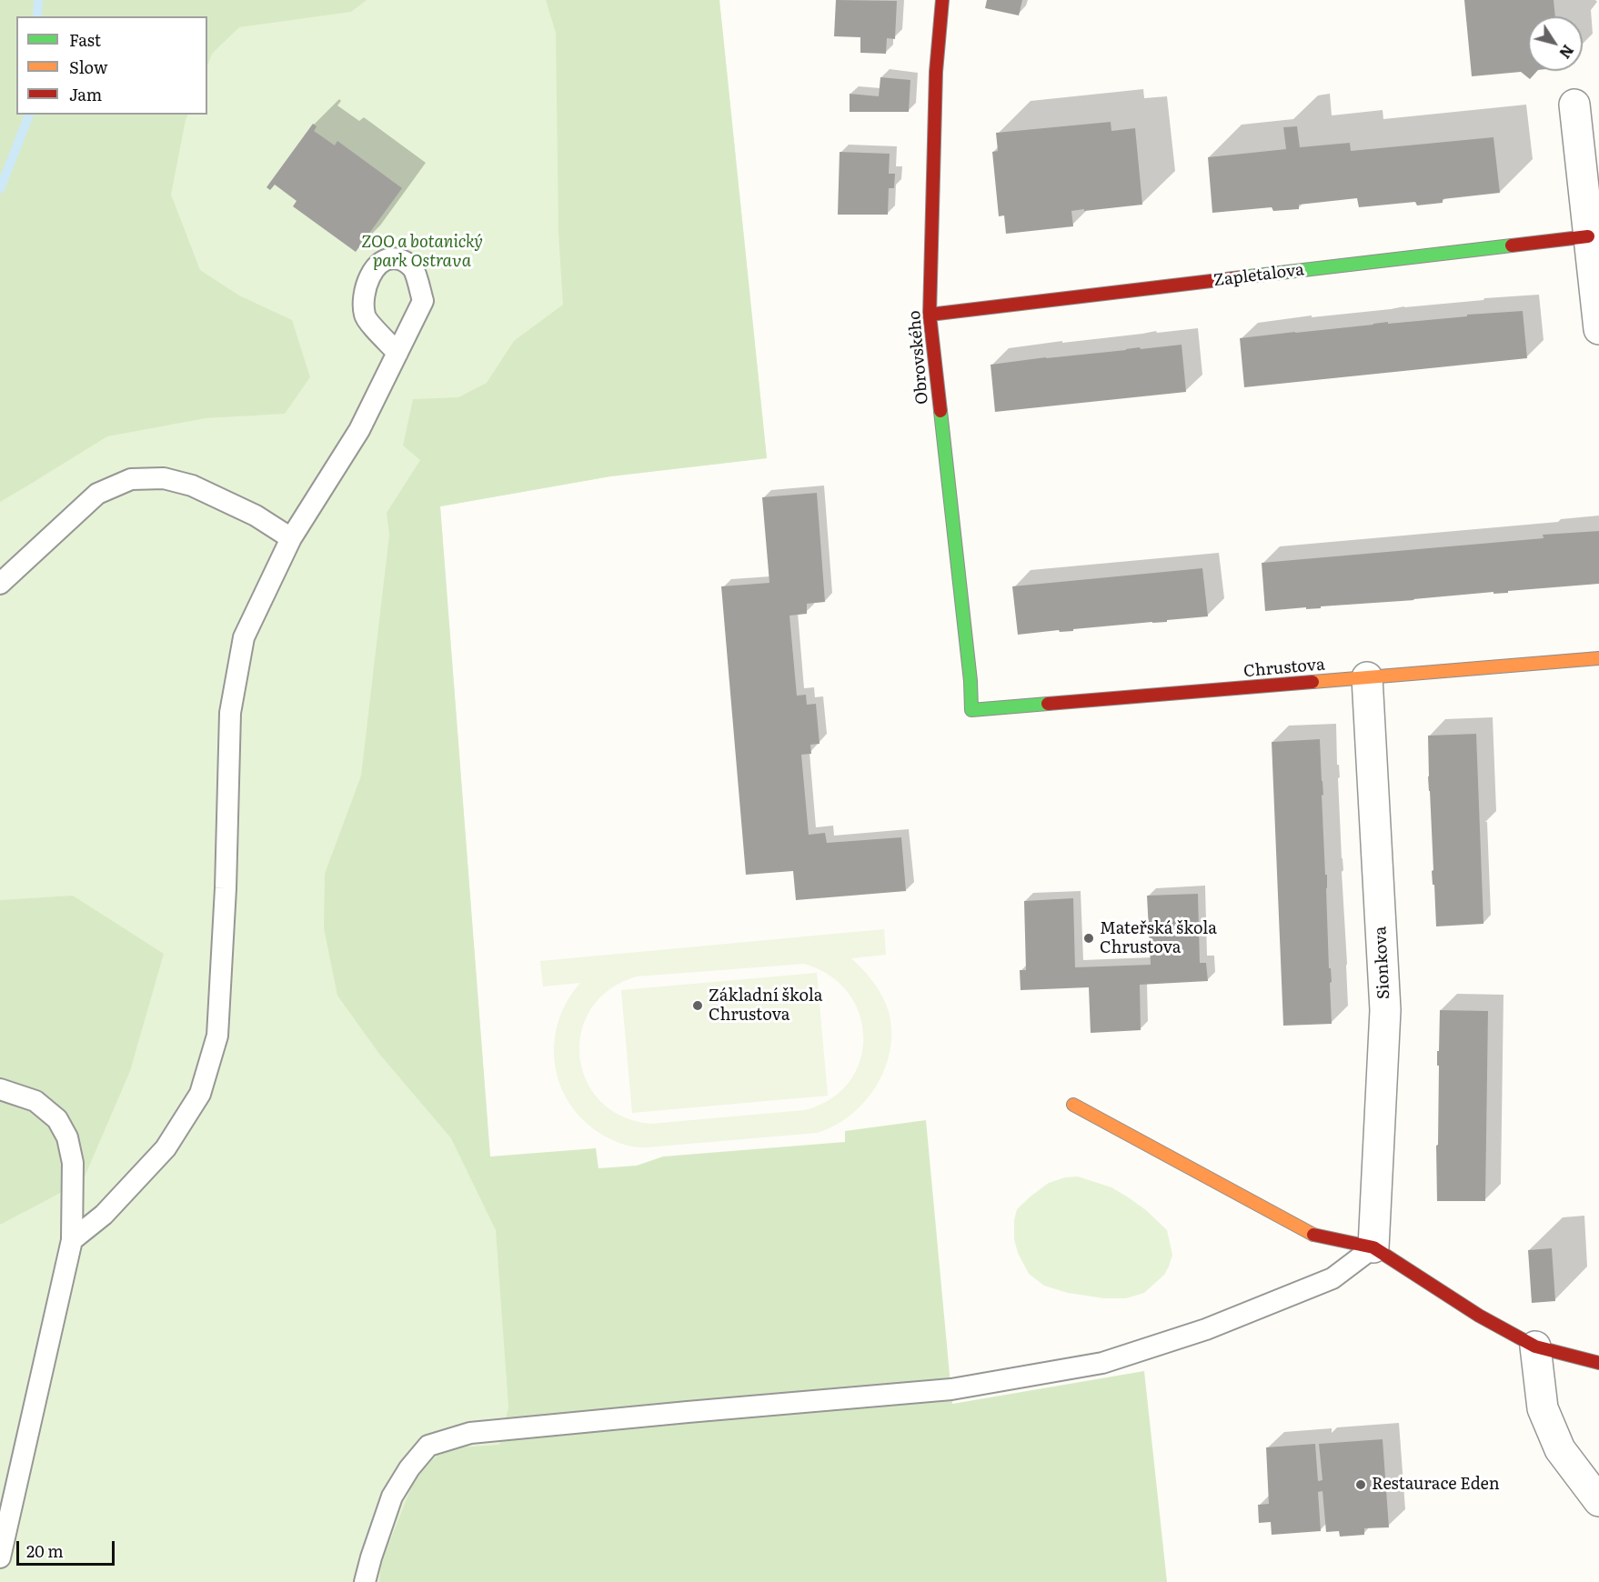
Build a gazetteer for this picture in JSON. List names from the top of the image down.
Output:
{
  "streets": {
    "street": [
      "Zapletalova",
      "Obrovského",
      "Chrustova",
      "Sionkova"
    ]
  },
  "crossings": [
    ["Zapletalova", "Obrovského"],
    ["Obrovského", "Chrustova"],
    ["Chrustova", "Sionkova"]
  ],
  "parks": ["ZOO a botanický park Ostrava"],
  "places": ["Mateřská škola Chrustova", "Základní škola Chrustova", "Restaurace Eden"],
  "legend": ["Fast", "Slow", "Jam"],
  "scale_bar": "20 m",
  "north": "bottom right"
}
